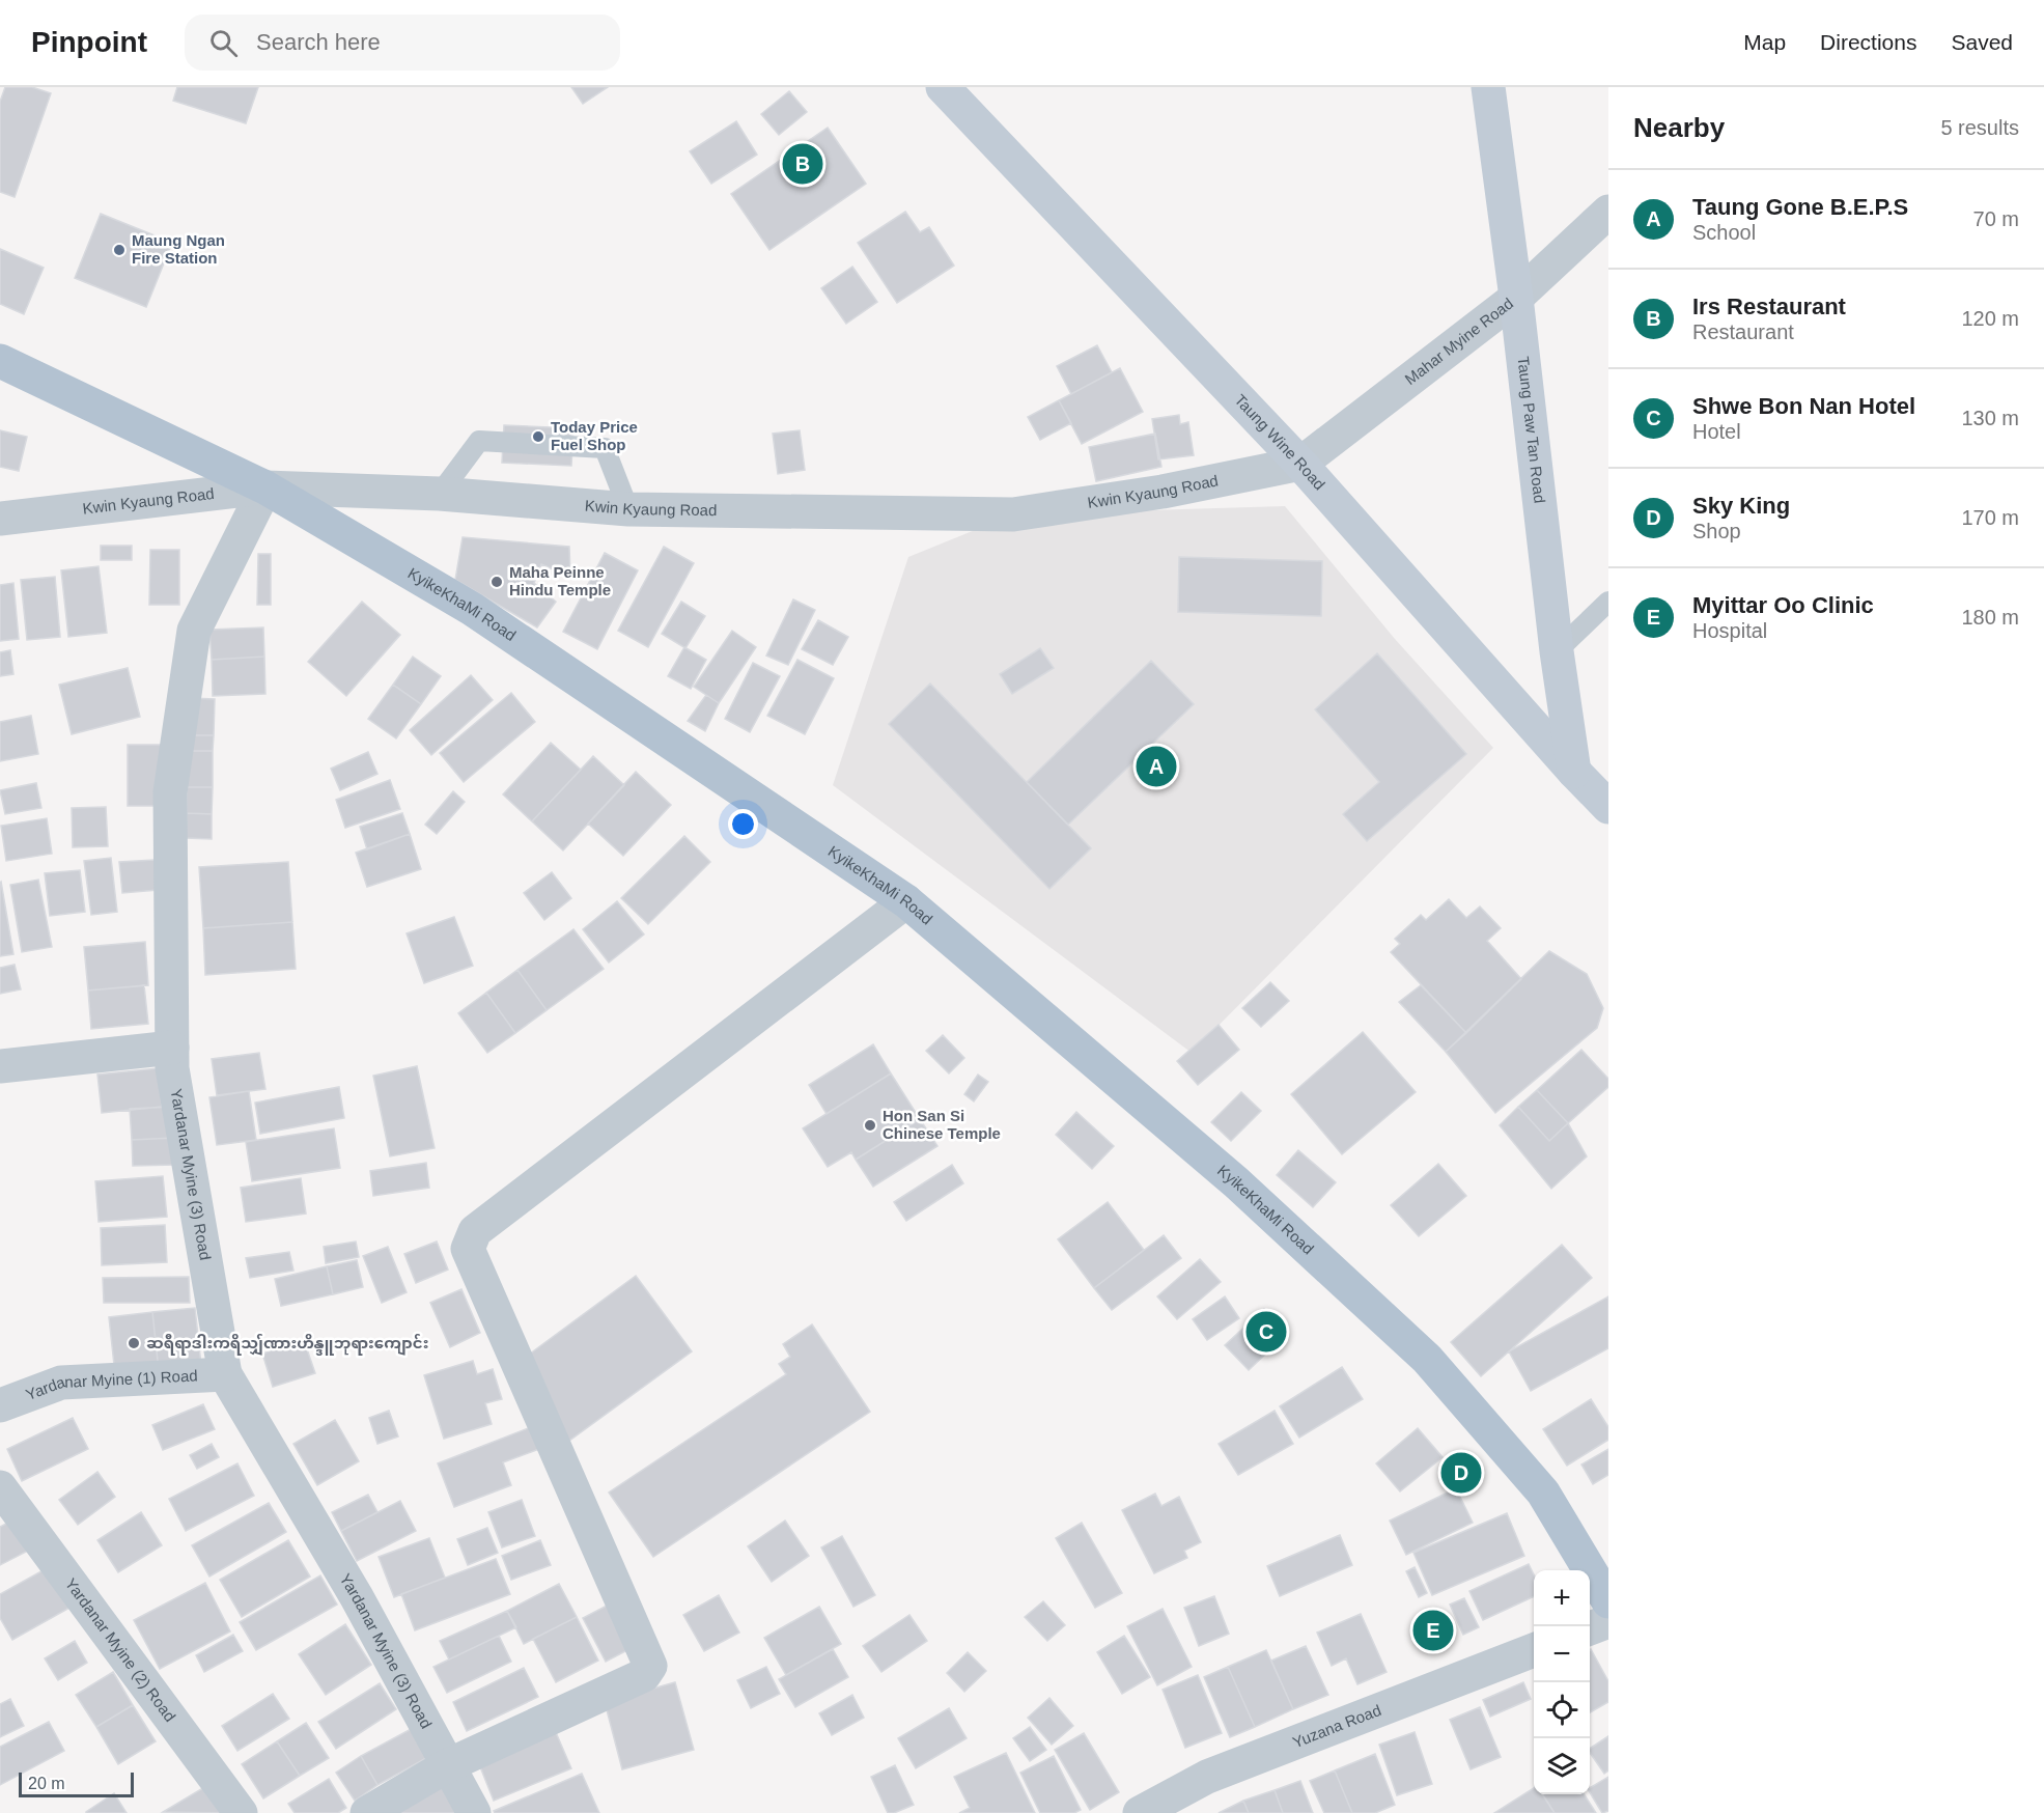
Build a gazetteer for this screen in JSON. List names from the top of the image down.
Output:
{
  "streets": {
    "main road": ["Taung Paw Tan Road", "Taung Wine Road", "KyikeKhaMi Road"],
    "street": [
      "Mahar Myine Road",
      "Kwin Kyaung Road",
      "Yardanar Myine (3) Road",
      "Yardanar Myine (1) Road",
      "Yardanar Myine (2) Road",
      "Yuzana Road"
    ]
  },
  "crossings": [
    ["Mahar Myine Road", "Taung Paw Tan Road"],
    ["Mahar Myine Road", "Taung Wine Road"],
    ["Mahar Myine Road", "Kwin Kyaung Road"],
    ["Taung Paw Tan Road", "Taung Wine Road"],
    ["Taung Wine Road", "Kwin Kyaung Road"],
    ["Kwin Kyaung Road", "KyikeKhaMi Road"],
    ["Kwin Kyaung Road", "Yardanar Myine (3) Road"],
    ["KyikeKhaMi Road", "Yardanar Myine (3) Road"],
    ["Yardanar Myine (3) Road", "Yardanar Myine (1) Road"]
  ],
  "places": [
    "Maung Ngan Fire Station",
    "Today Price Fuel Shop",
    "Maha Peinne Hindu Temple",
    "Hon San Si Chinese Temple",
    "ဆရီရာဒါးကရိသျှ်ဏားဟိန္ဒူဘုရားကျောင်း"
  ],
  "scale_bar": "20 m",
  "page": {
    "header": "Pinpoint",
    "search": "Search here",
    "nav": ["Map", "Directions", "Saved"],
    "heading": ["Nearby", "5 results"],
    "pins": [
      "B",
      "A",
      "C",
      "D",
      "E"
    ],
    "list": [
      {
        "mark": "A",
        "name": "Taung Gone B.E.P.S",
        "note": "School",
        "value": "70 m"
      },
      {
        "mark": "B",
        "name": "Irs Restaurant",
        "note": "Restaurant",
        "value": "120 m"
      },
      {
        "mark": "C",
        "name": "Shwe Bon Nan Hotel",
        "note": "Hotel",
        "value": "130 m"
      },
      {
        "mark": "D",
        "name": "Sky King",
        "note": "Shop",
        "value": "170 m"
      },
      {
        "mark": "E",
        "name": "Myittar Oo Clinic",
        "note": "Hospital",
        "value": "180 m"
      }
    ],
    "map_buttons": ["+", "−"],
    "scale": "20 m"
  }
}
